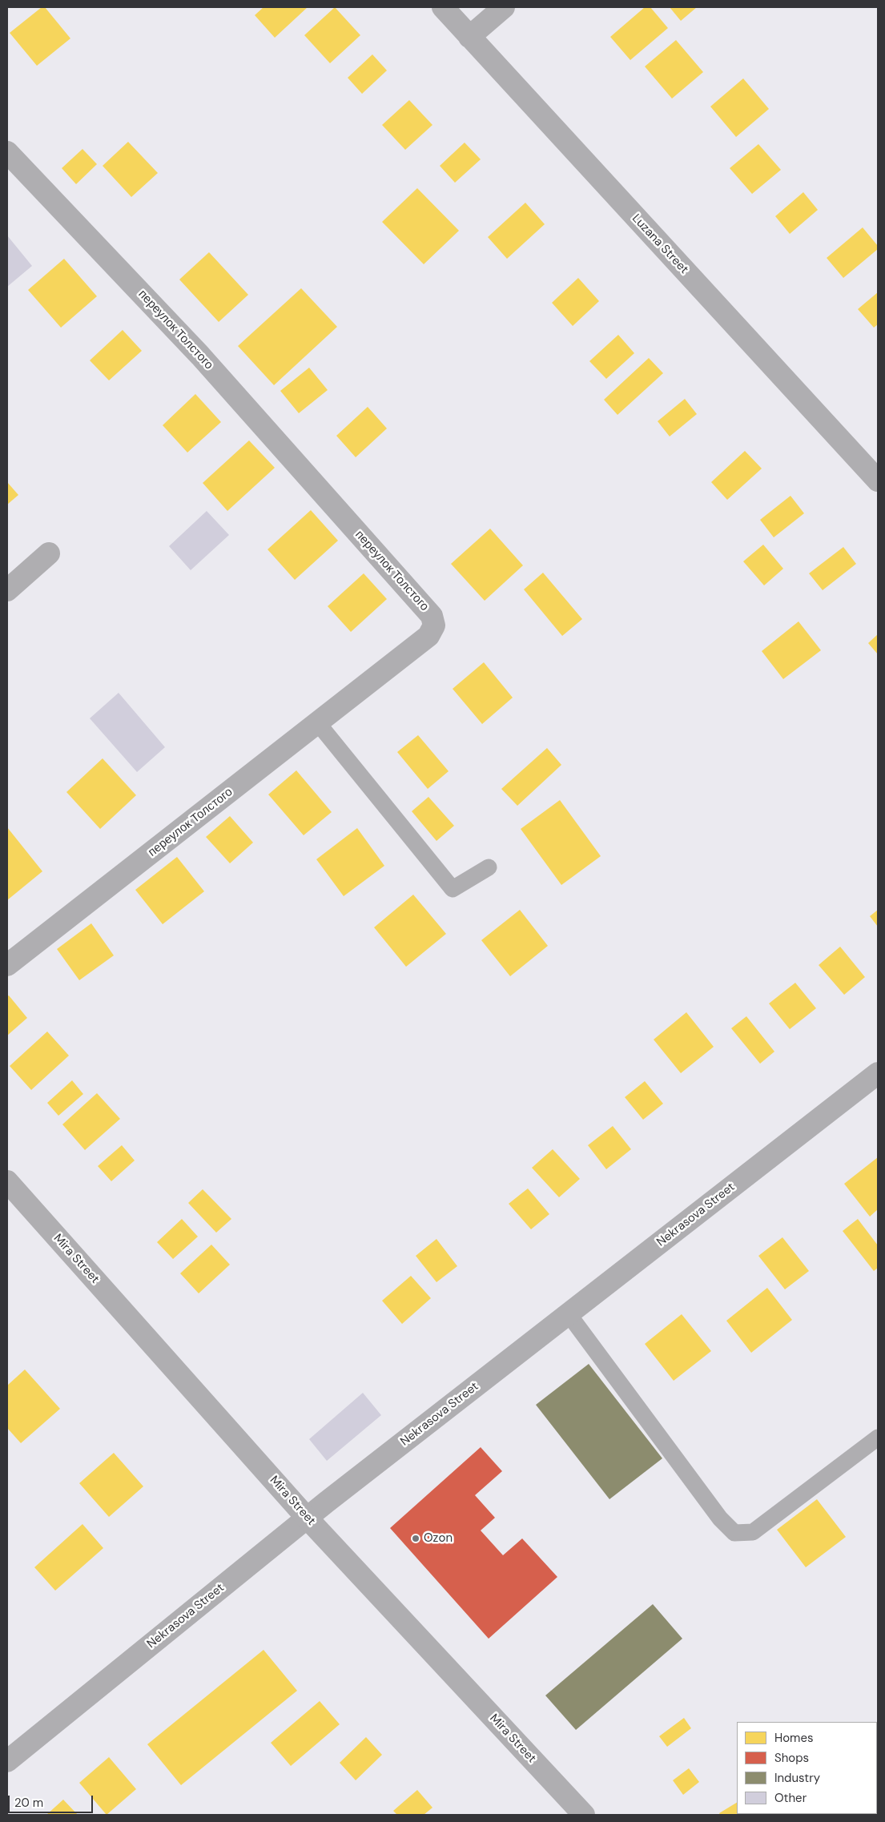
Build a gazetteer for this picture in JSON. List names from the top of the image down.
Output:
{
  "streets": {
    "street": [
      "Luzana Street",
      "переулок Толстого",
      "Nekrasova Street",
      "Mira Street"
    ]
  },
  "crossings": [
    ["Nekrasova Street", "Mira Street"]
  ],
  "places": ["Ozon"],
  "legend": [
    "Homes",
    "Shops",
    "Industry",
    "Other"
  ],
  "scale_bar": "20 m"
}
